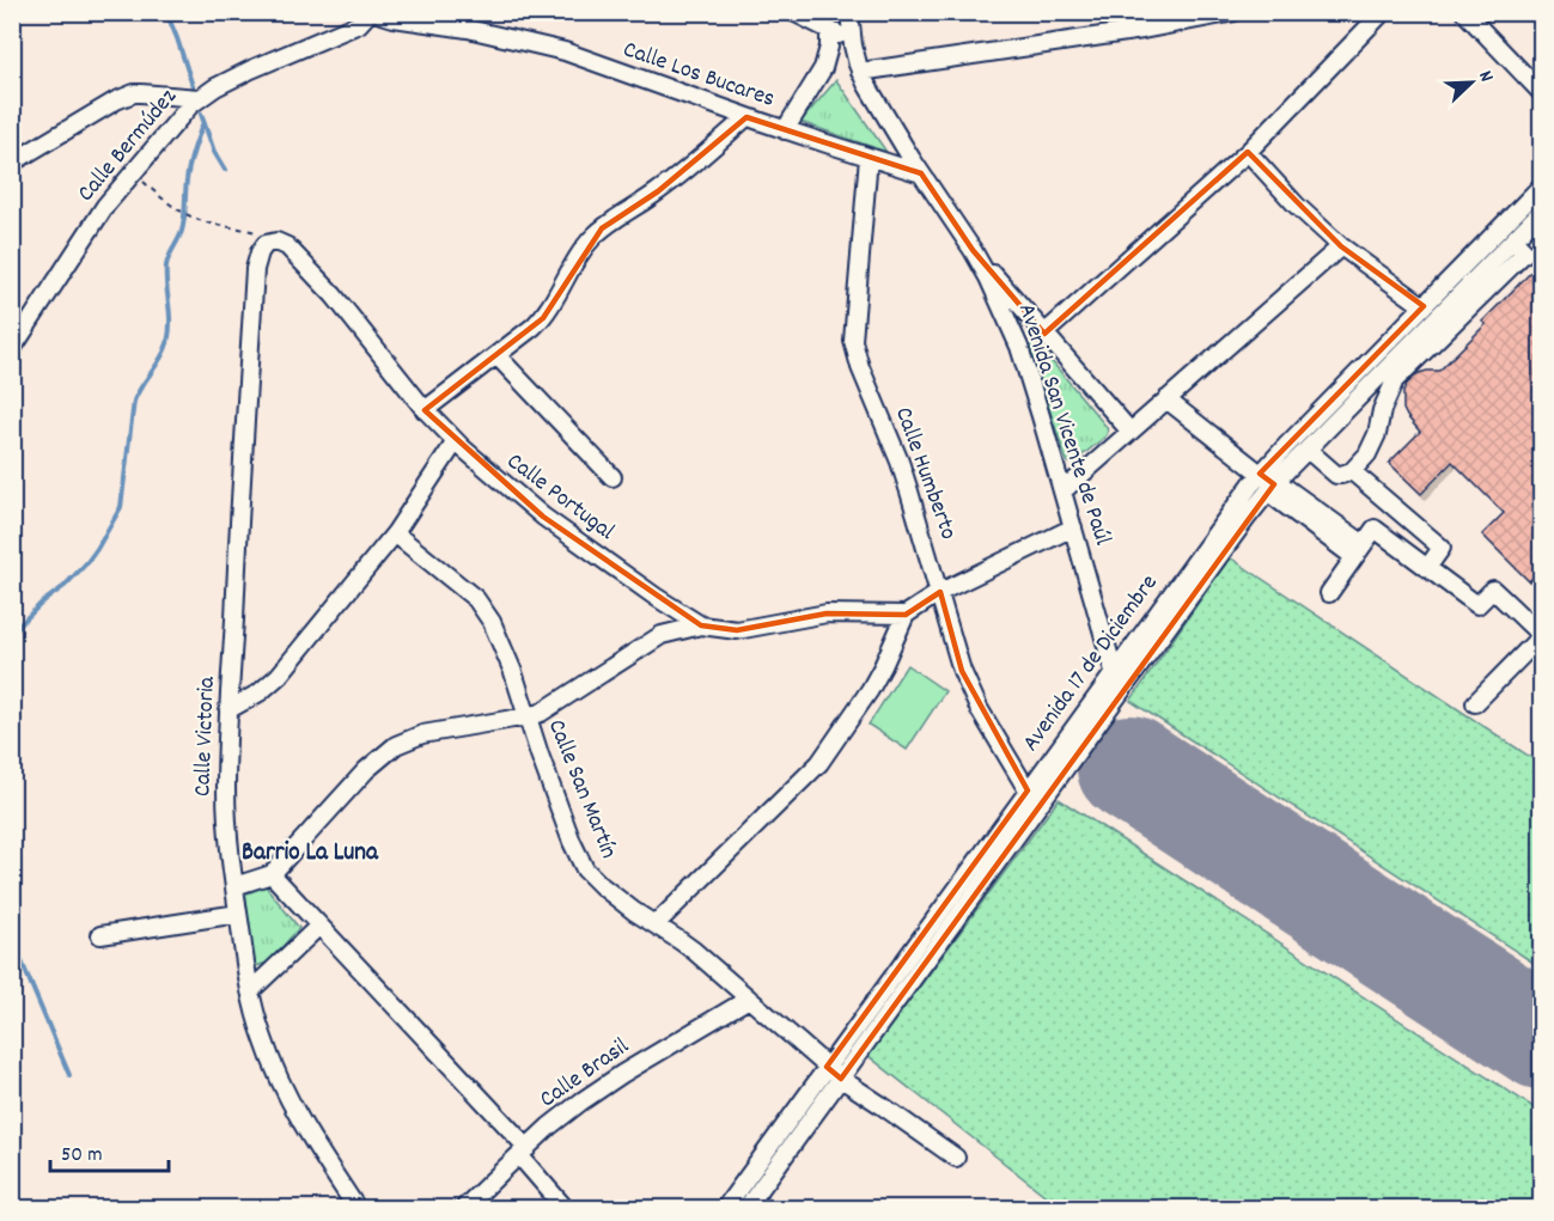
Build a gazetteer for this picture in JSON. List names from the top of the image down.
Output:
{
  "streets": {
    "street": [
      "Calle Los Bucares",
      "Calle Bermúdez",
      "Avenida San Vicente de Paúl",
      "Calle Humberto",
      "Calle Portugal",
      "Avenida 17 de Diciembre",
      "Calle Victoria",
      "Calle San Martín",
      "Calle Brasil"
    ]
  },
  "crossings": [
    ["Calle Los Bucares", "Calle Bermúdez"],
    ["Calle Los Bucares", "Avenida San Vicente de Paúl"],
    ["Calle Los Bucares", "Calle Humberto"],
    ["Avenida San Vicente de Paúl", "Avenida 17 de Diciembre"],
    ["Calle Humberto", "Avenida 17 de Diciembre"],
    ["Calle Portugal", "Calle Victoria"],
    ["Avenida 17 de Diciembre", "Calle San Martín"],
    ["Calle San Martín", "Calle Brasil"]
  ],
  "districts": ["Barrio La Luna"],
  "scale_bar": "50 m",
  "north": "top right"
}
